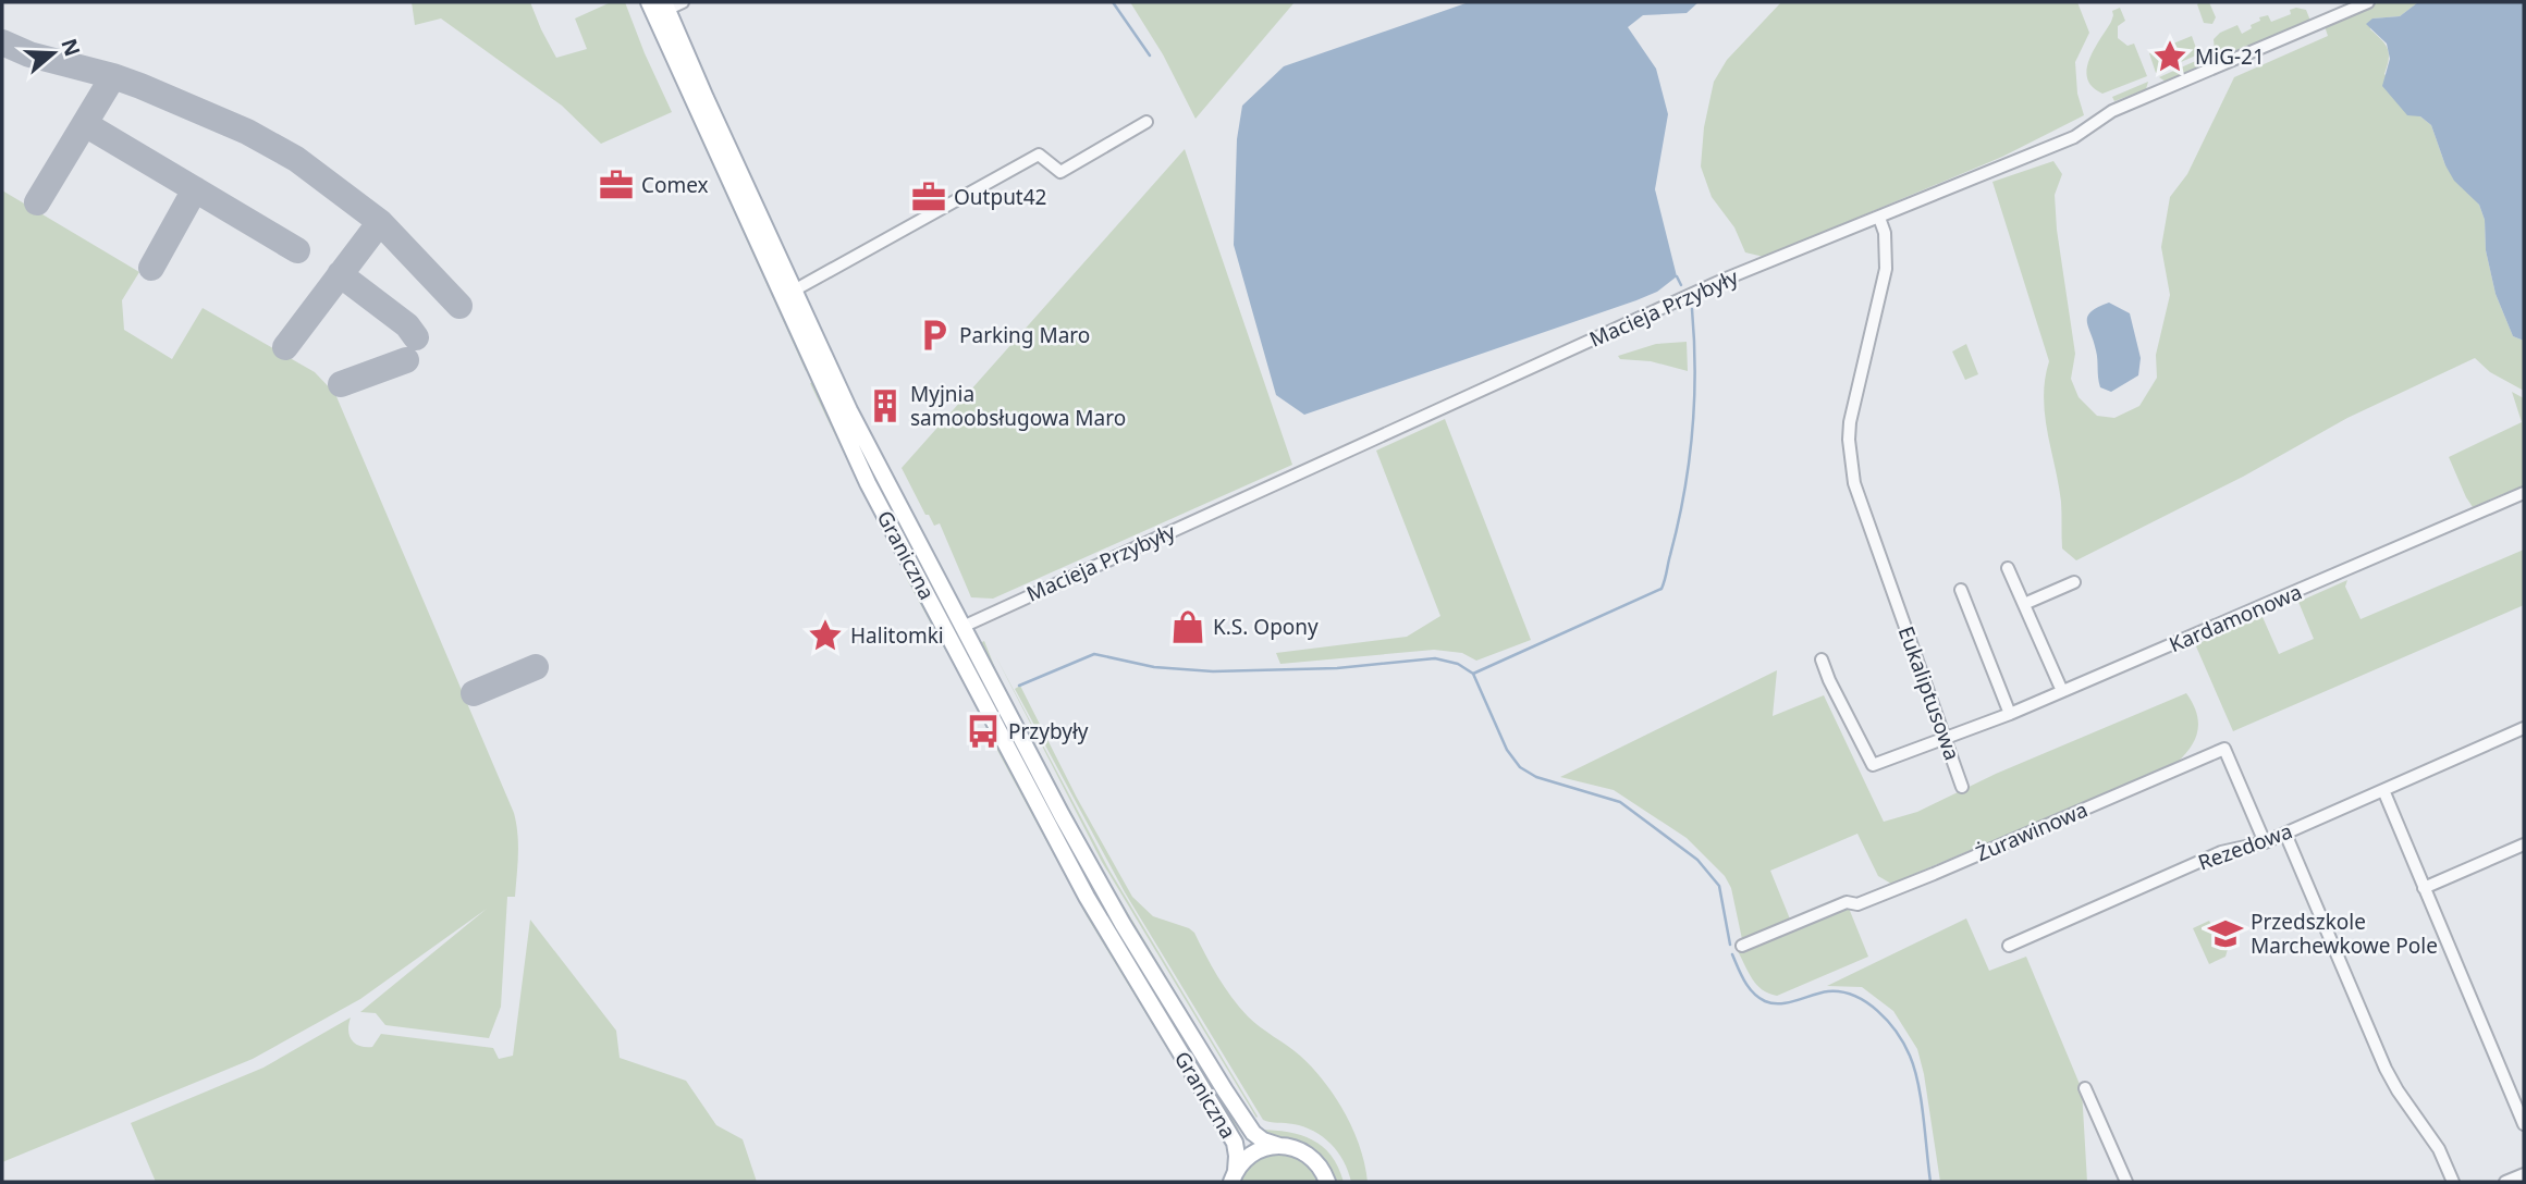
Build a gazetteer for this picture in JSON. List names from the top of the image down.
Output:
{
  "streets": {
    "main road": ["Graniczna"],
    "street": [
      "Macieja Przybyły",
      "Kardamonowa",
      "Eukaliptusowa",
      "Żurawinowa",
      "Rezedowa"
    ]
  },
  "crossings": [
    ["Macieja Przybyły", "Graniczna"],
    ["Macieja Przybyły", "Eukaliptusowa"],
    ["Kardamonowa", "Eukaliptusowa"],
    ["Żurawinowa", "Rezedowa"]
  ],
  "places": {
    "place": ["MiG-21", "Halitomki"],
    "office": ["Comex", "Output42"],
    "parking": ["Parking Maro"],
    "building": ["Myjnia samoobsługowa Maro"],
    "shop": ["K.S. Opony"],
    "bus stop": ["Przybyły"],
    "school or university": ["Przedszkole Marchewkowe Pole"]
  },
  "north": "right"
}
